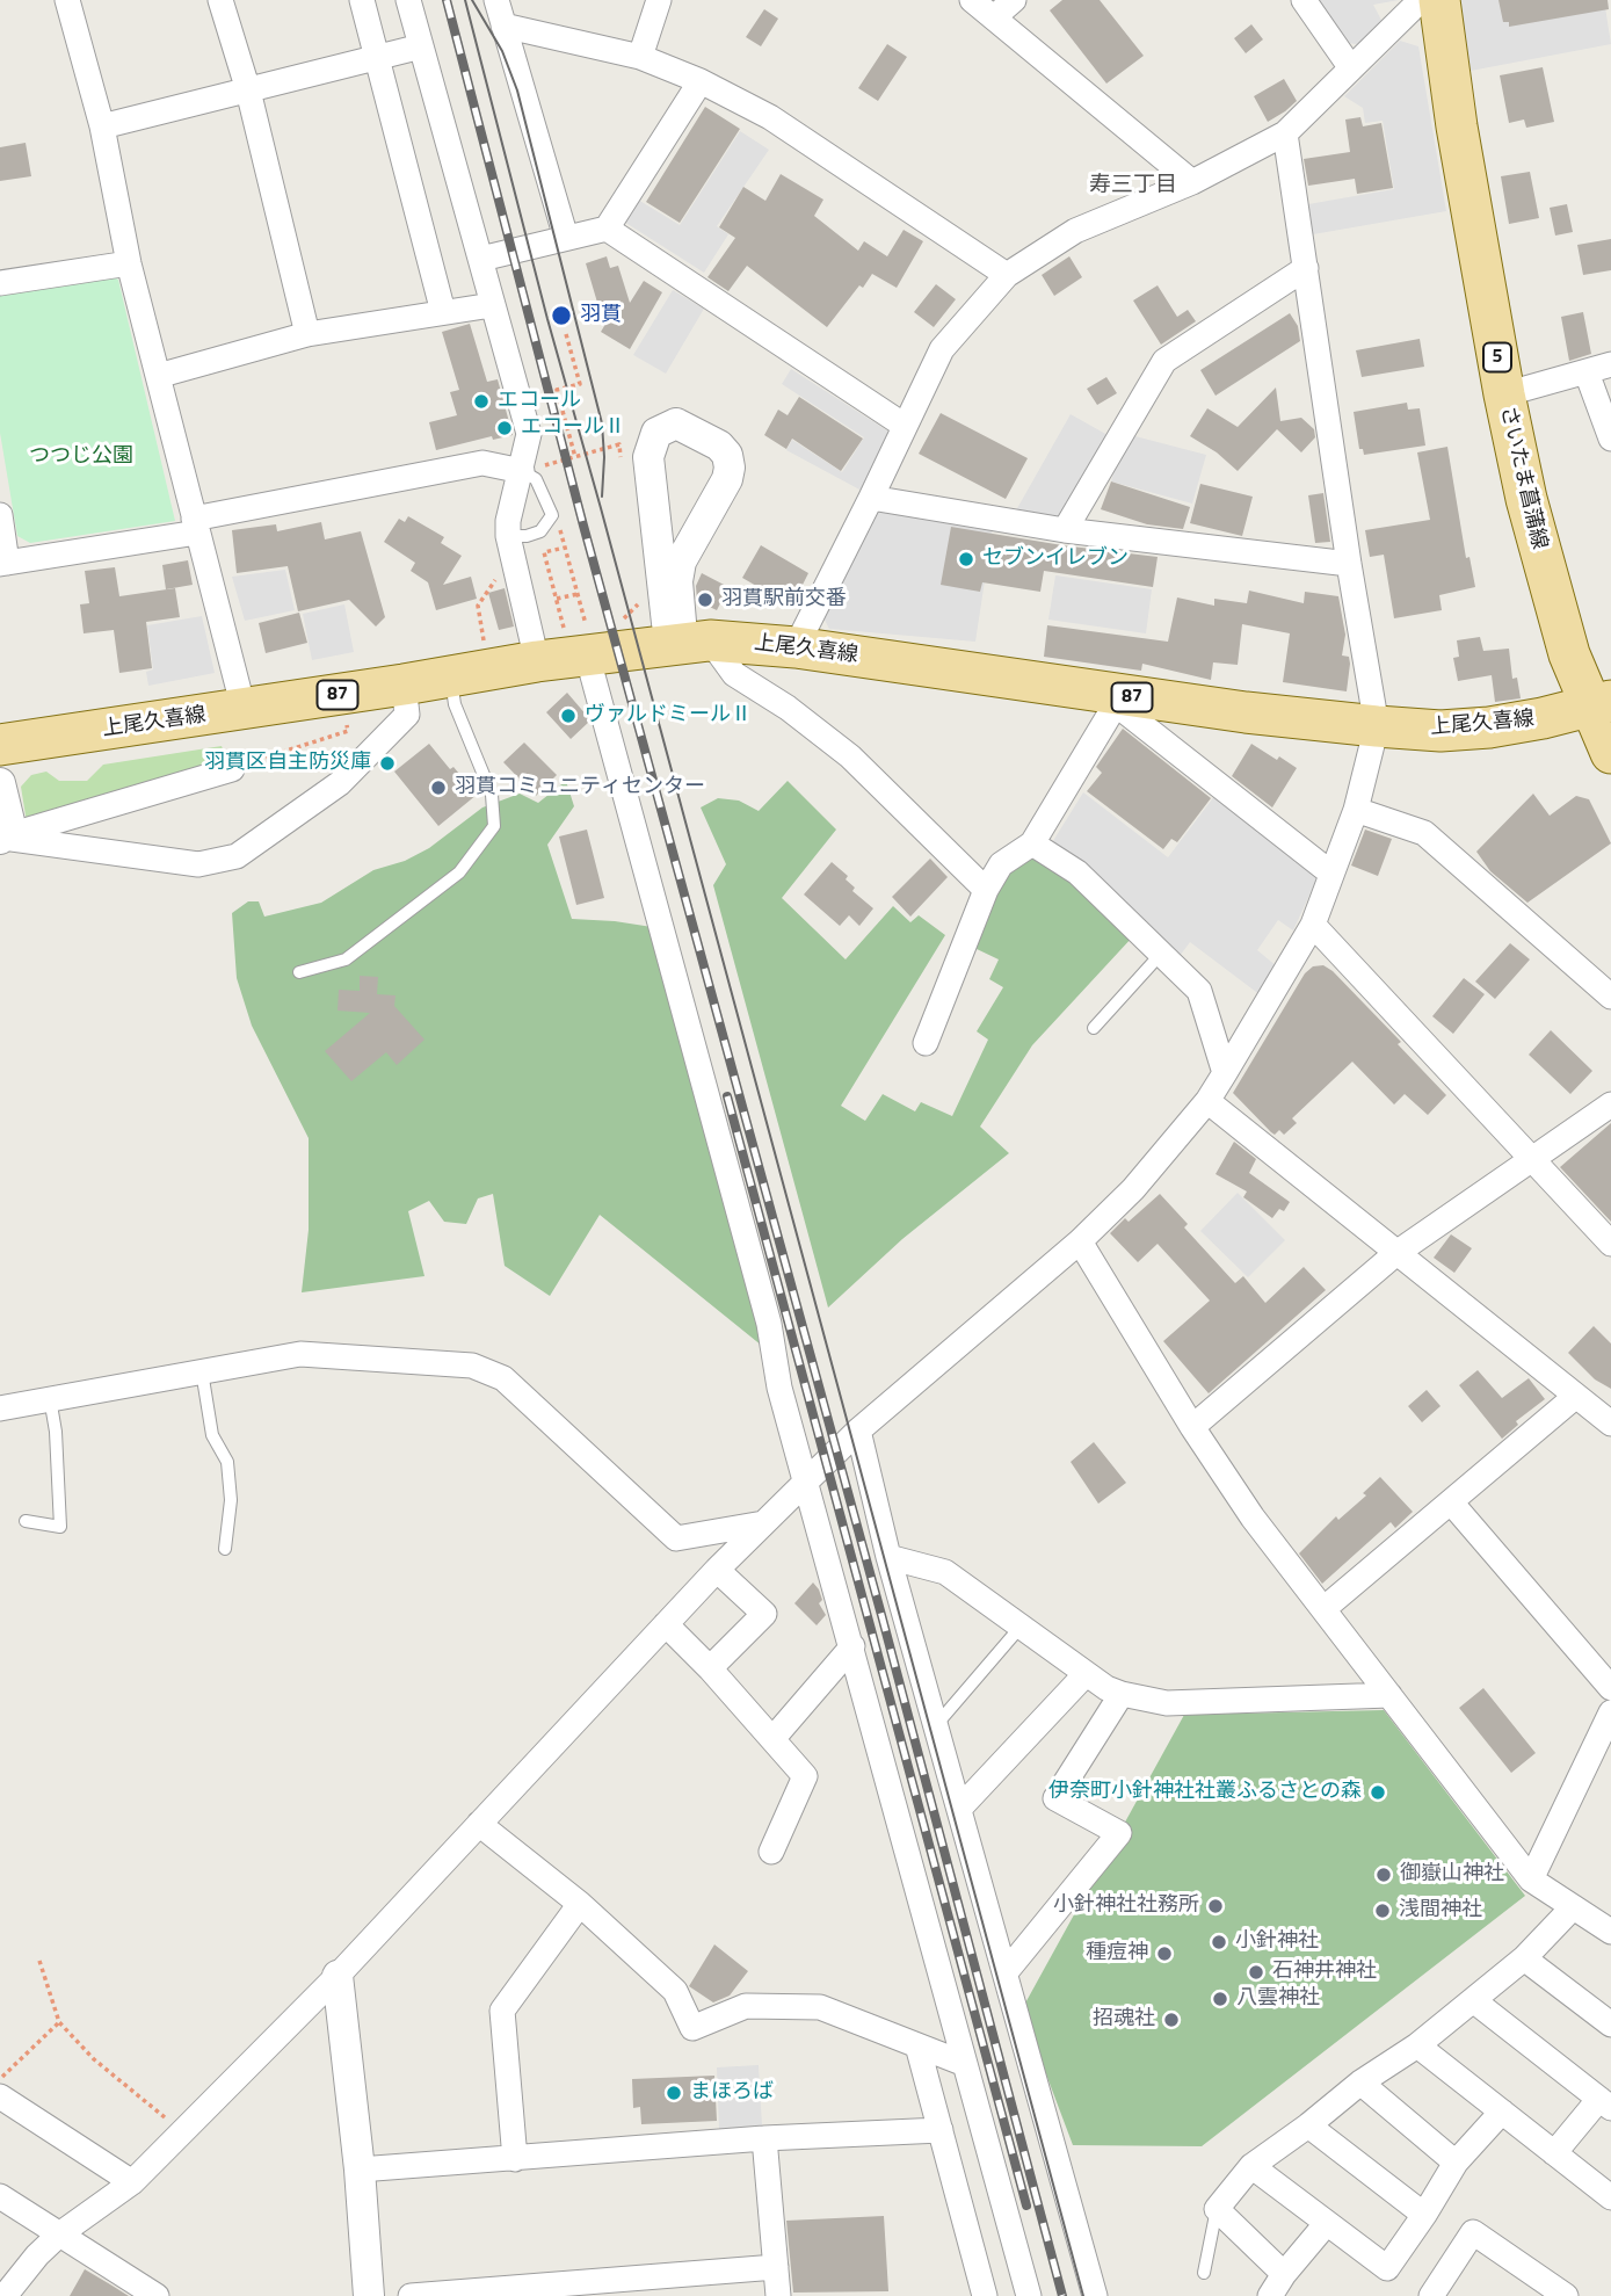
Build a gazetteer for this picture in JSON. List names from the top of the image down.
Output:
{
  "streets": {
    "main road": [
      "5",
      "さいたま菖蒲線",
      "上尾久喜線",
      "87"
    ]
  },
  "crossings": [
    ["さいたま菖蒲線", "上尾久喜線"]
  ],
  "districts": ["寿三丁目"],
  "parks": ["つつじ公園"],
  "places": [
    "羽貫",
    "エコール",
    "エコールⅡ",
    "セブンイレブン",
    "羽貫駅前交番",
    "ヴァルドミールⅡ",
    "羽貫区自主防災庫",
    "羽貫コミュニティセンター",
    "伊奈町小針神社社叢ふるさとの森",
    "御嶽山神社",
    "小針神社社務所",
    "浅間神社",
    "小針神社",
    "種痘神",
    "石神井神社",
    "八雲神社",
    "招魂社",
    "まほろば"
  ]
}
